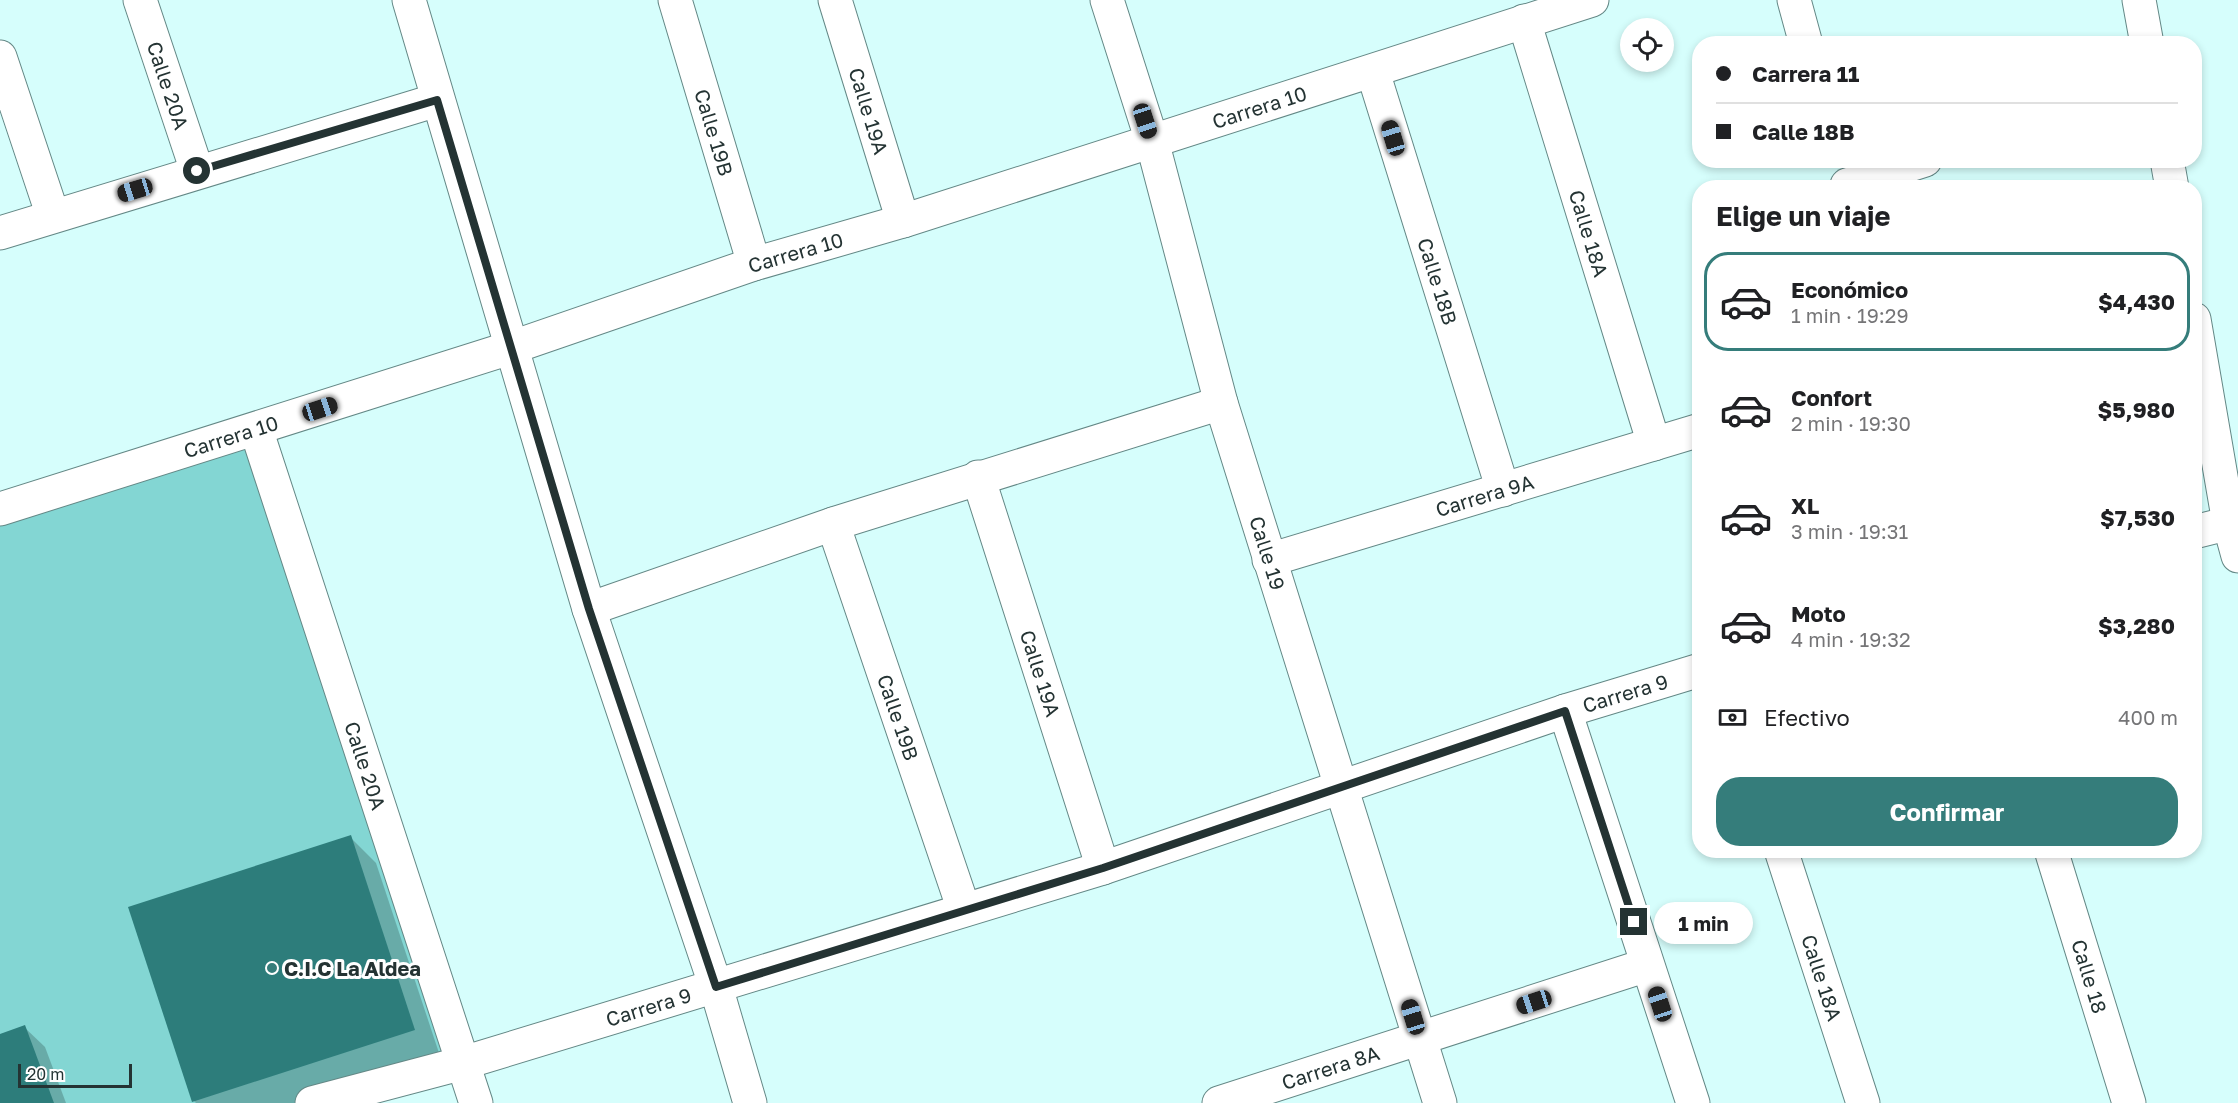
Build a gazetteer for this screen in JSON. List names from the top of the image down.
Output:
{
  "streets": {
    "street": [
      "Calle 20A",
      "Carrera 10",
      "Calle 19A",
      "Calle 19B",
      "Calle 18A",
      "Calle 18B",
      "Carrera 9A",
      "Calle 19",
      "Carrera 9",
      "Calle 18",
      "Carrera 8A"
    ]
  },
  "crossings": [
    ["Calle 20A", "Carrera 10"],
    ["Calle 20A", "Carrera 9"],
    ["Carrera 10", "Calle 19A"],
    ["Carrera 10", "Calle 19B"],
    ["Carrera 10", "Calle 18A"],
    ["Carrera 10", "Calle 18B"],
    ["Carrera 10", "Calle 19"],
    ["Calle 19A", "Carrera 9"],
    ["Calle 19B", "Carrera 9"],
    ["Calle 18A", "Carrera 9A"],
    ["Calle 18B", "Carrera 9A"],
    ["Carrera 9A", "Calle 19"],
    ["Calle 19", "Carrera 9"],
    ["Calle 19", "Carrera 8A"]
  ],
  "places": ["C.I.C La Aldea"],
  "scale_bar": "20 m",
  "page": {
    "banner": ["Carrera 11", "Calle 18B"],
    "heading": "Elige un viaje",
    "list": [
      {
        "name": "Económico",
        "note": "1 min · 19:29",
        "value": "$4,430"
      },
      {
        "name": "Confort",
        "note": "2 min · 19:30",
        "value": "$5,980"
      },
      {
        "name": "XL",
        "note": "3 min · 19:31",
        "value": "$7,530"
      },
      {
        "name": "Moto",
        "note": "4 min · 19:32",
        "value": "$3,280"
      }
    ],
    "pay": ["Efectivo", "400 m"],
    "buttons": "Confirmar",
    "bubble": "1 min",
    "scale": "20 m"
  }
}
